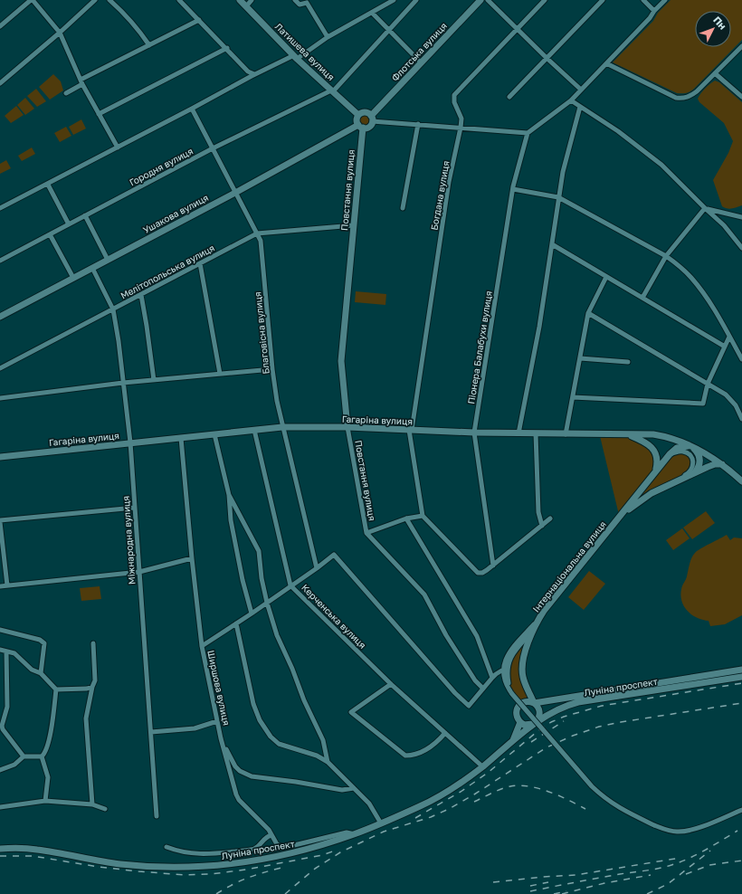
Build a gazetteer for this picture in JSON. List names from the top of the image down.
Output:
{
  "streets": {
    "street": [
      "Латишева вулиця",
      "Флотська вулиця",
      "Городня вулиця",
      "Повстання вулиця",
      "Богдана вулиця",
      "Ушакова вулиця",
      "Мелітопольська вулиця",
      "Благовісна вулиця",
      "Піонера Балабухи вулиця",
      "Гагаріна вулиця",
      "Міжнародна вулиця",
      "Інтернаціональна вулиця",
      "Керченська вулиця",
      "Луніна проспект",
      "Ширшова вулиця"
    ]
  },
  "crossings": [
    ["Латишева вулиця", "Флотська вулиця"],
    ["Латишева вулиця", "Городня вулиця"],
    ["Латишева вулиця", "Повстання вулиця"],
    ["Латишева вулиця", "Ушакова вулиця"],
    ["Флотська вулиця", "Повстання вулиця"],
    ["Флотська вулиця", "Ушакова вулиця"],
    ["Городня вулиця", "Благовісна вулиця"],
    ["Повстання вулиця", "Ушакова вулиця"],
    ["Повстання вулиця", "Мелітопольська вулиця"],
    ["Повстання вулиця", "Гагаріна вулиця"],
    ["Богдана вулиця", "Гагаріна вулиця"],
    ["Ушакова вулиця", "Благовісна вулиця"],
    ["Ушакова вулиця", "Міжнародна вулиця"],
    ["Мелітопольська вулиця", "Благовісна вулиця"],
    ["Мелітопольська вулиця", "Міжнародна вулиця"],
    ["Благовісна вулиця", "Гагаріна вулиця"],
    ["Піонера Балабухи вулиця", "Гагаріна вулиця"],
    ["Гагаріна вулиця", "Міжнародна вулиця"],
    ["Гагаріна вулиця", "Керченська вулиця"],
    ["Гагаріна вулиця", "Ширшова вулиця"],
    ["Інтернаціональна вулиця", "Луніна проспект"],
    ["Керченська вулиця", "Луніна проспект"],
    ["Луніна проспект", "Ширшова вулиця"]
  ],
  "north": "top right"
}
